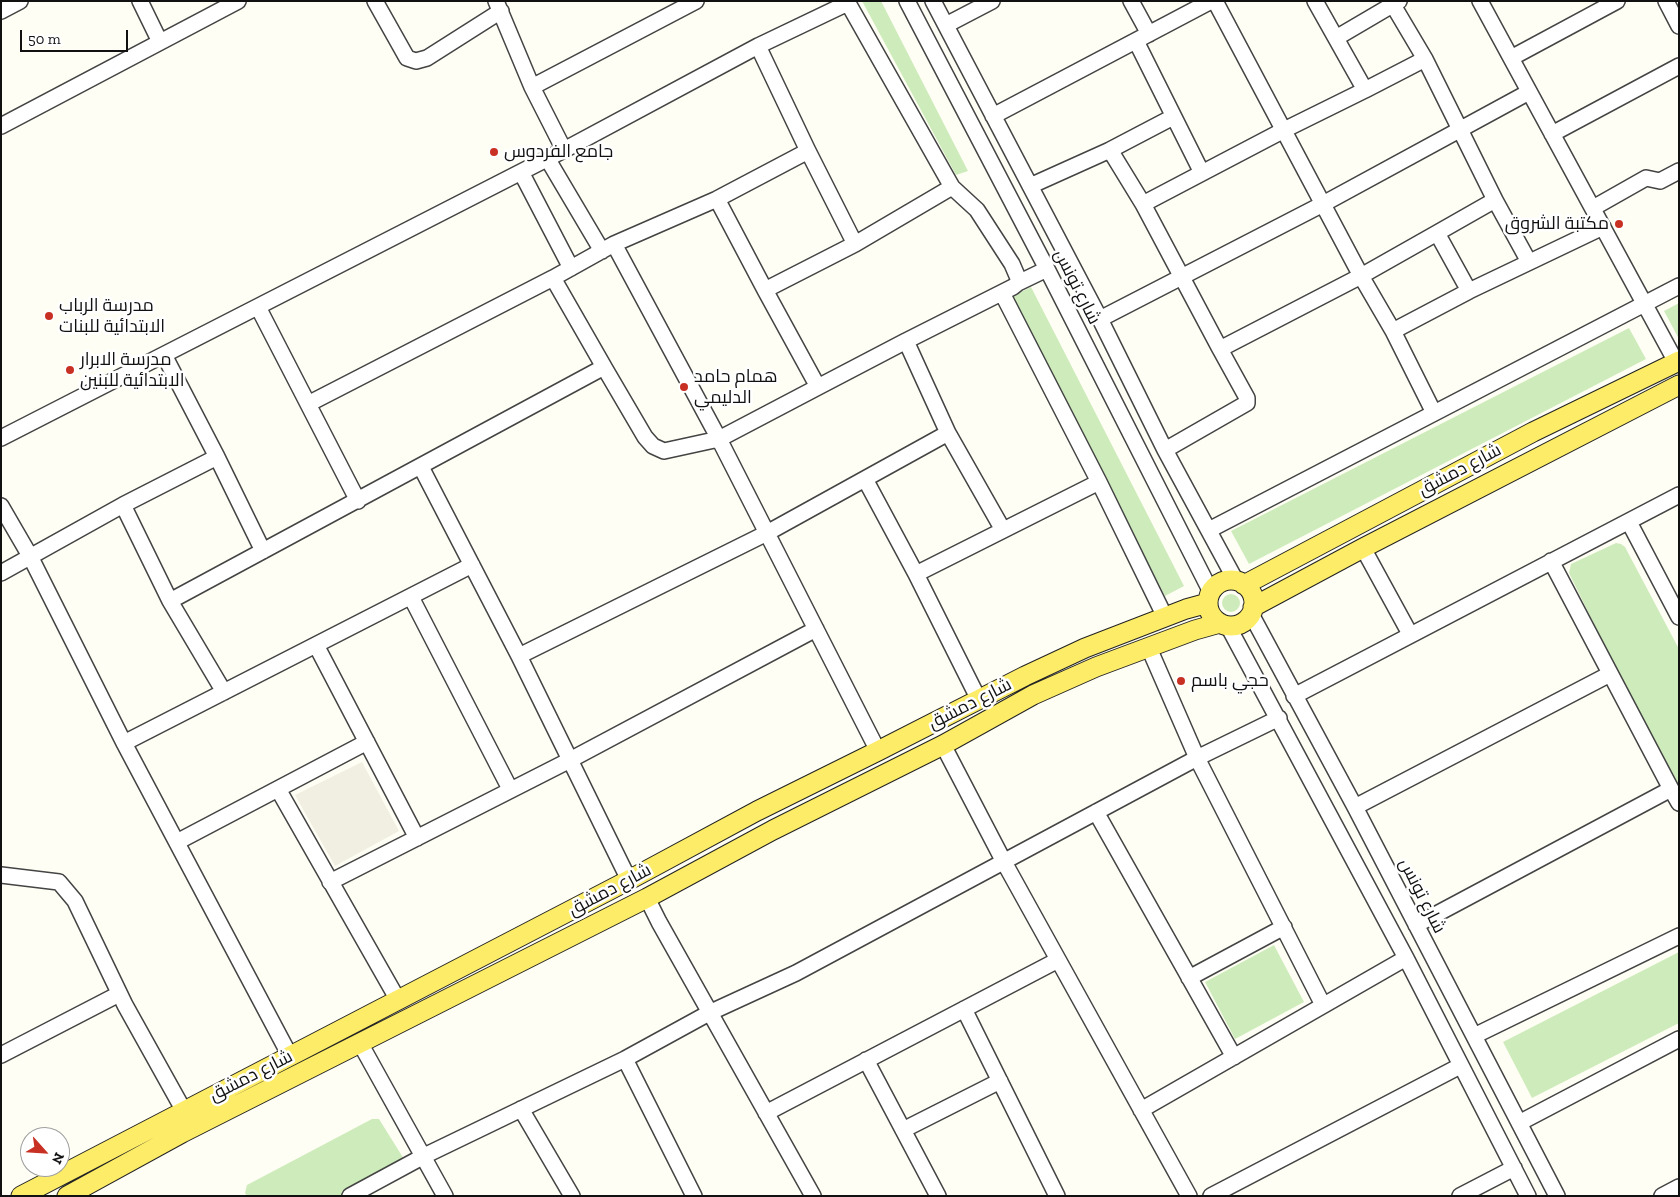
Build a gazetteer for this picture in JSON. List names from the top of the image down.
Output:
{
  "streets": {
    "main road": ["شارع دمشق"],
    "street": ["شارع تونس"]
  },
  "crossings": [
    ["شارع تونس", "شارع دمشق"]
  ],
  "places": [
    "جامع الفردوس",
    "مكتبة الشروق",
    "مدرسة الرباب الابتدائية للبنات",
    "مدرسة الابرار الابتدائية للبنين",
    "همام حامد الدليمي",
    "حجي باسم"
  ],
  "scale_bar": "50 m",
  "north": "bottom right"
}
